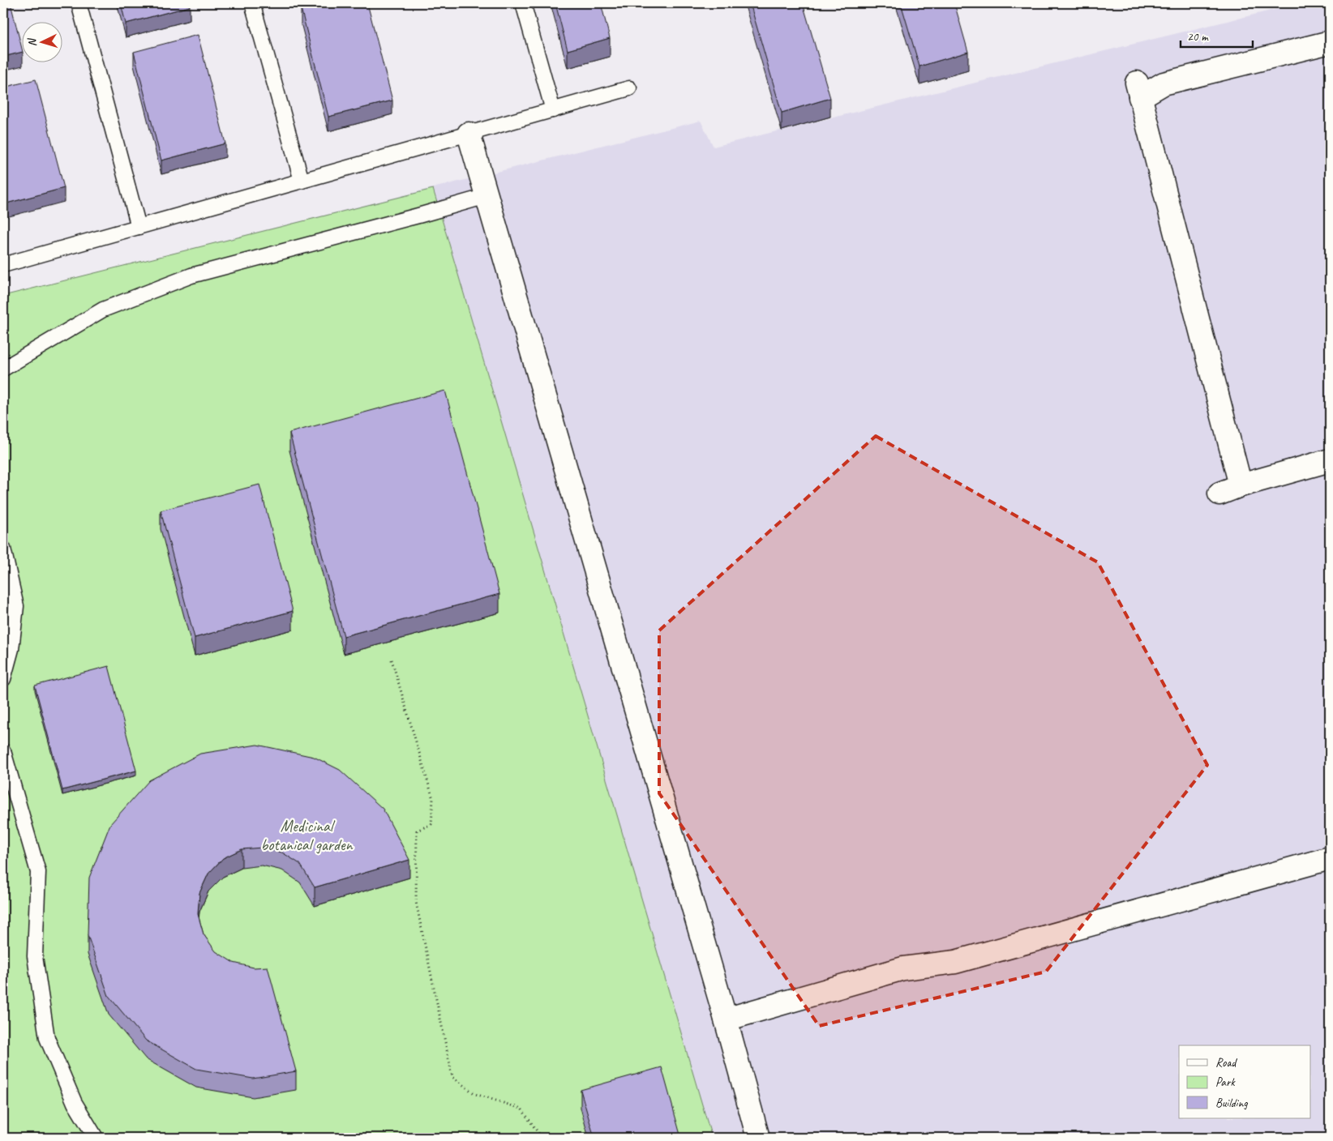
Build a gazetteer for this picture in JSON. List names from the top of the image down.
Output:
{
  "parks": ["Medicinal botanical garden"],
  "legend": ["Road", "Park", "Building"],
  "scale_bar": "20 m",
  "north": "left"
}
